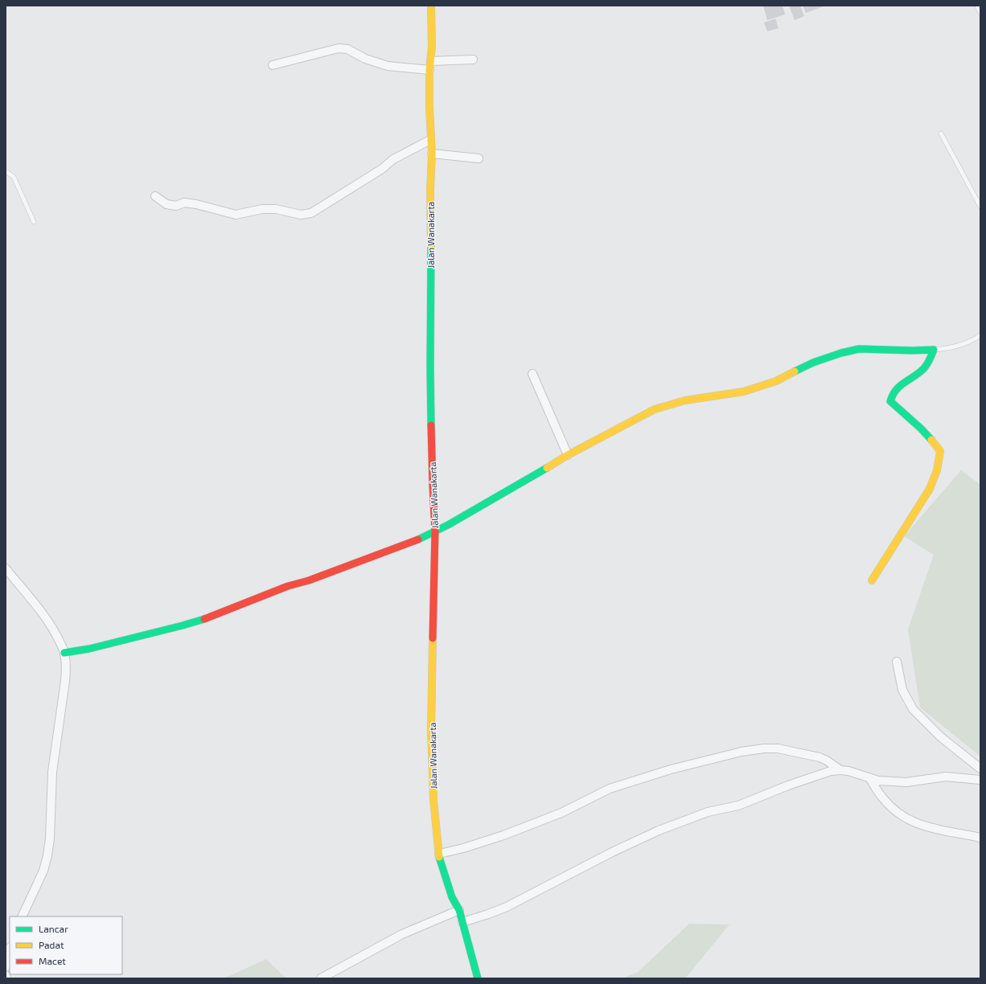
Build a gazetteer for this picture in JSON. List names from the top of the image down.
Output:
{
  "streets": {
    "street": ["Jalan Wanakarta"]
  },
  "legend": ["Lancar", "Padat", "Macet"]
}
